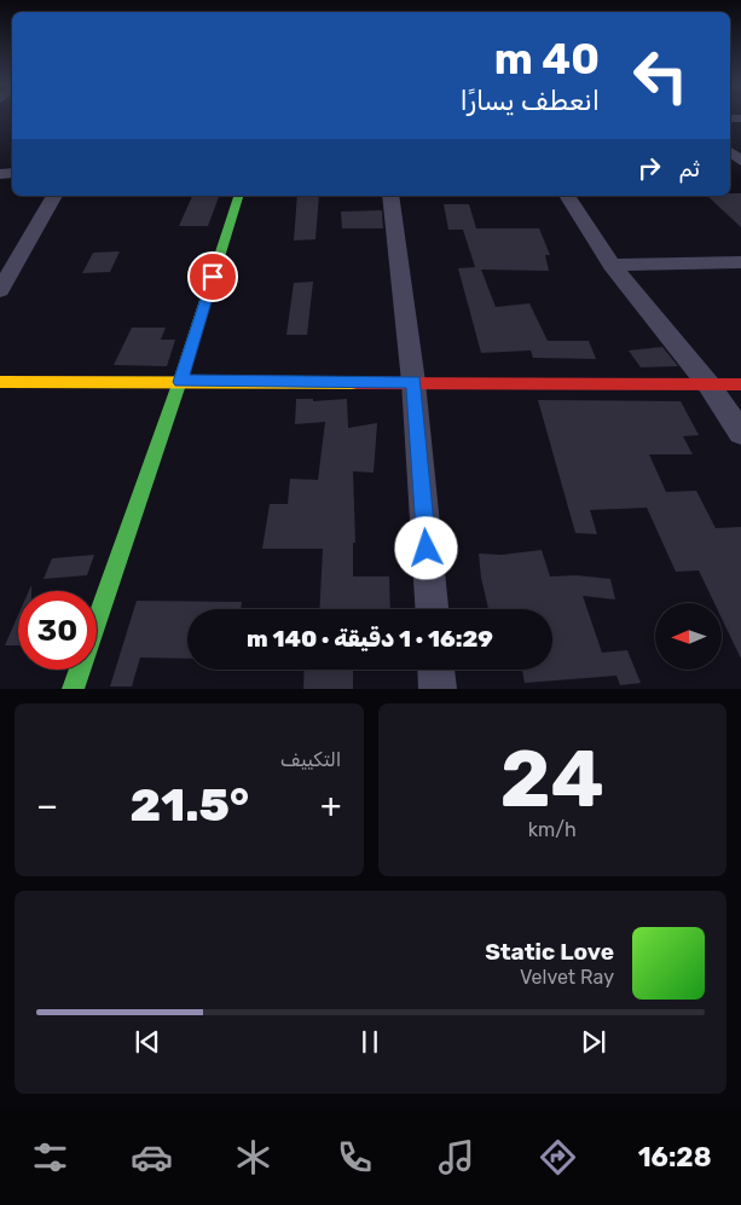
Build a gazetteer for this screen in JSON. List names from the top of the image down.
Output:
{
  "north": "left",
  "page": {
    "turn": ["40 m", "انعطف يسارًا"],
    "then": "ثم",
    "limit": "30",
    "trip": "16:29 · 1 دقيقة · 140 m",
    "tile": [
      ["24", "km/h"],
      "التكييف"
    ],
    "heat": ["−", "21.5°", "+"],
    "song": ["Static Love", "Velvet Ray"],
    "tabs": "16:28"
  }
}
